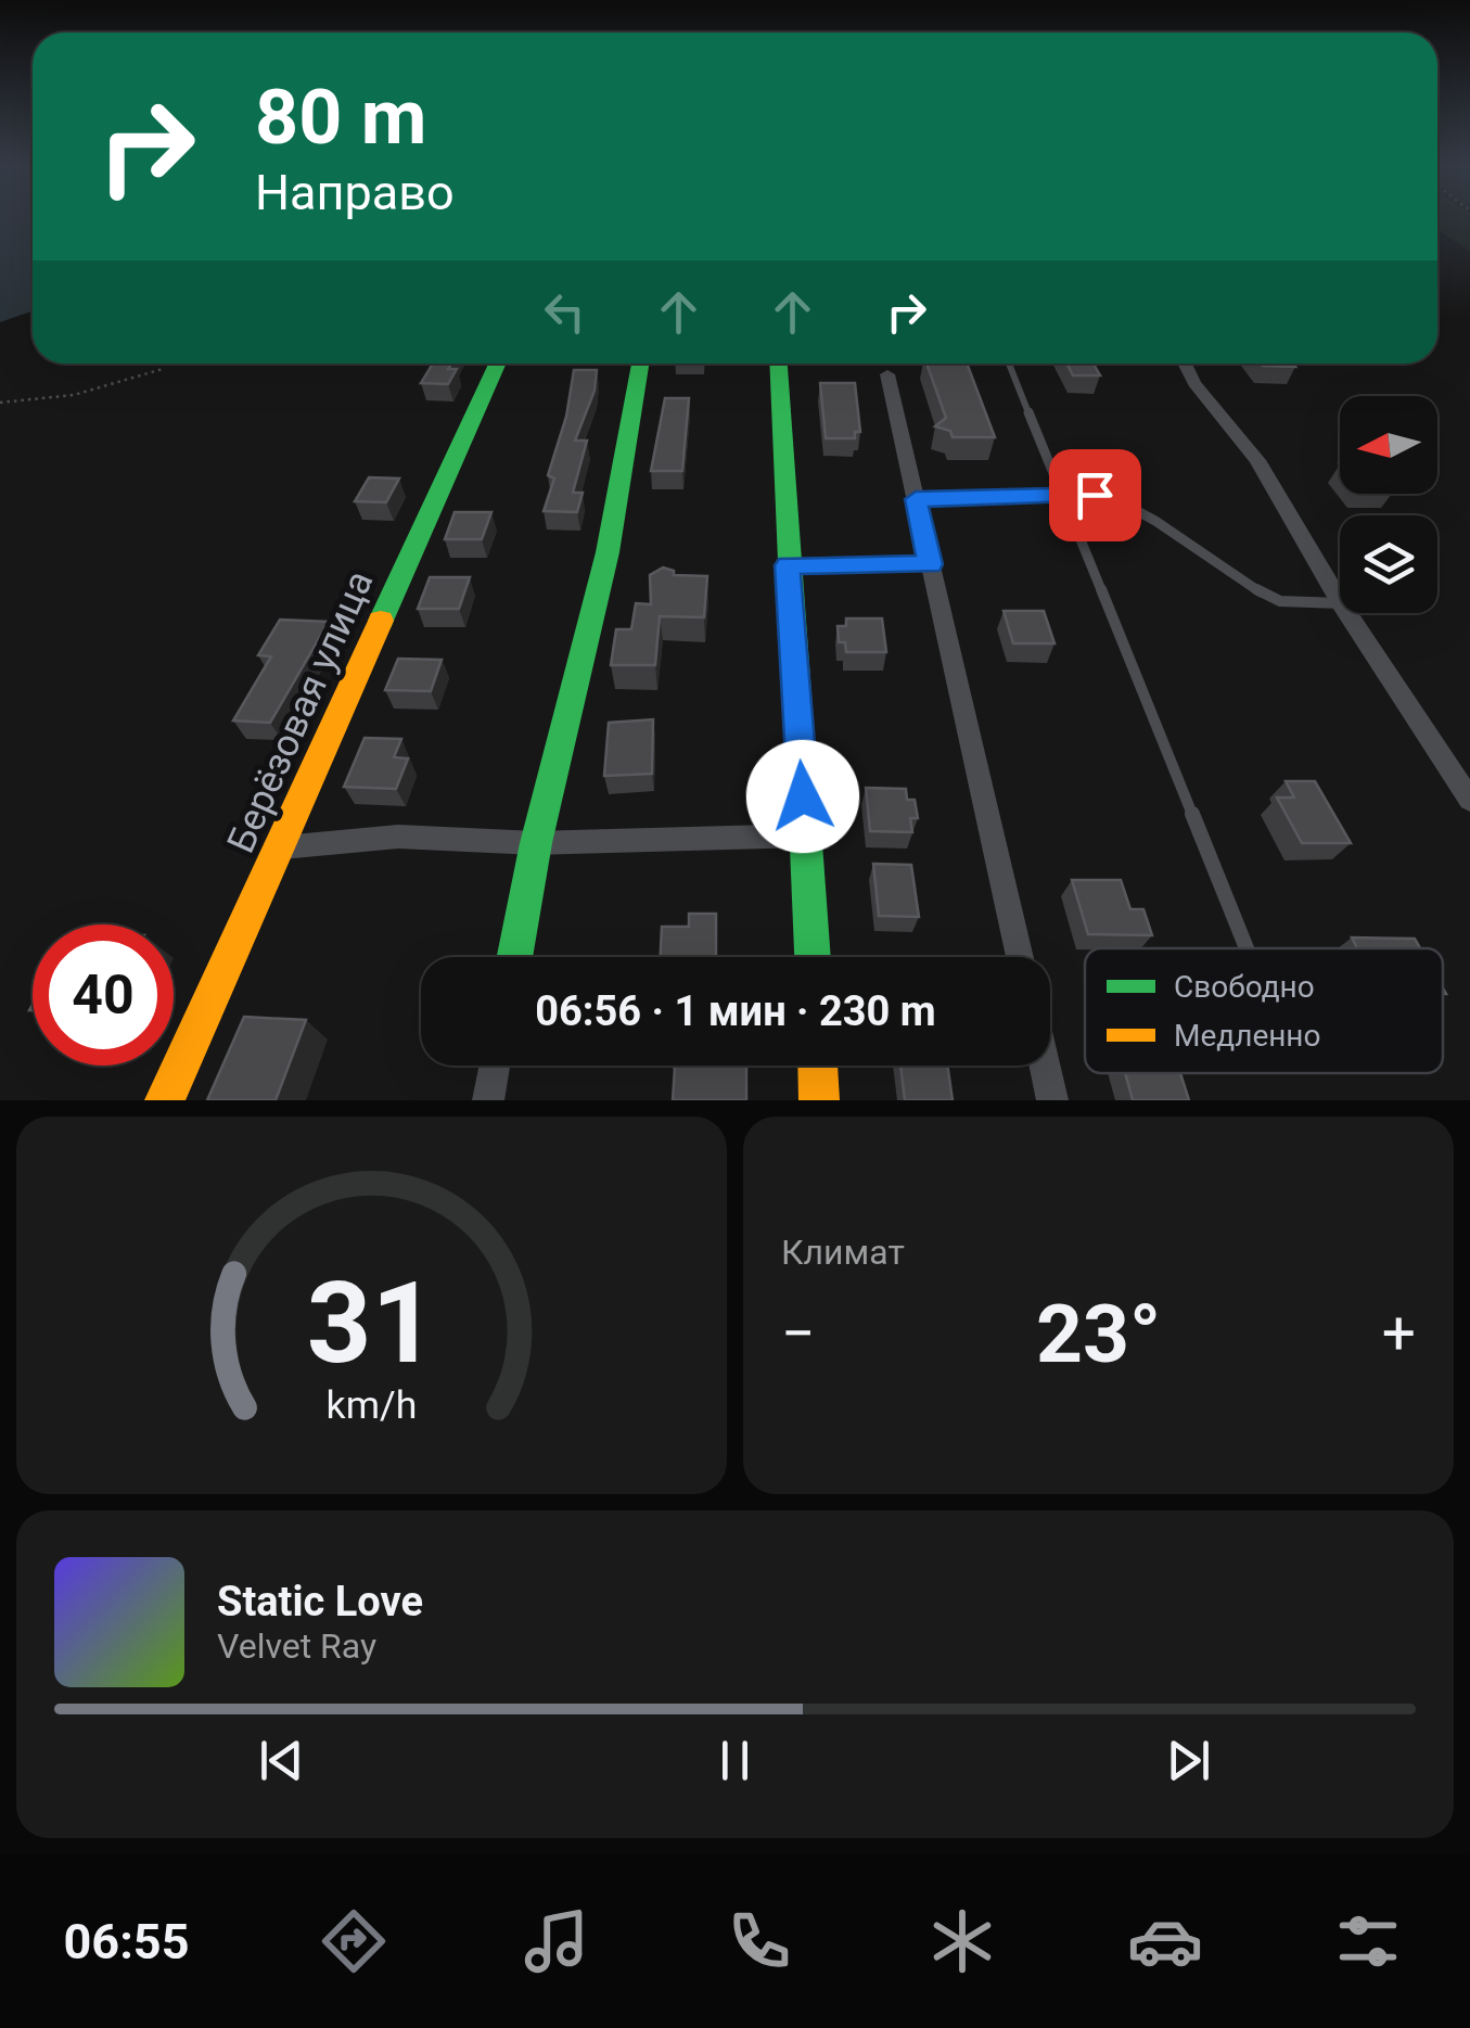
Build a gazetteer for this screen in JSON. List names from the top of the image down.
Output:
{
  "streets": {
    "street": ["Берёзовая улица"]
  },
  "legend": ["Свободно", "Медленно"],
  "north": "left",
  "page": {
    "turn": ["80 m", "Направо"],
    "limit": "40",
    "trip": "06:56 · 1 мин · 230 m",
    "tile": "Климат",
    "heat": ["−", "23°", "+"],
    "song": ["Static Love", "Velvet Ray"],
    "tabs": "06:55",
    "gauge": ["31", "km/h"]
  }
}
